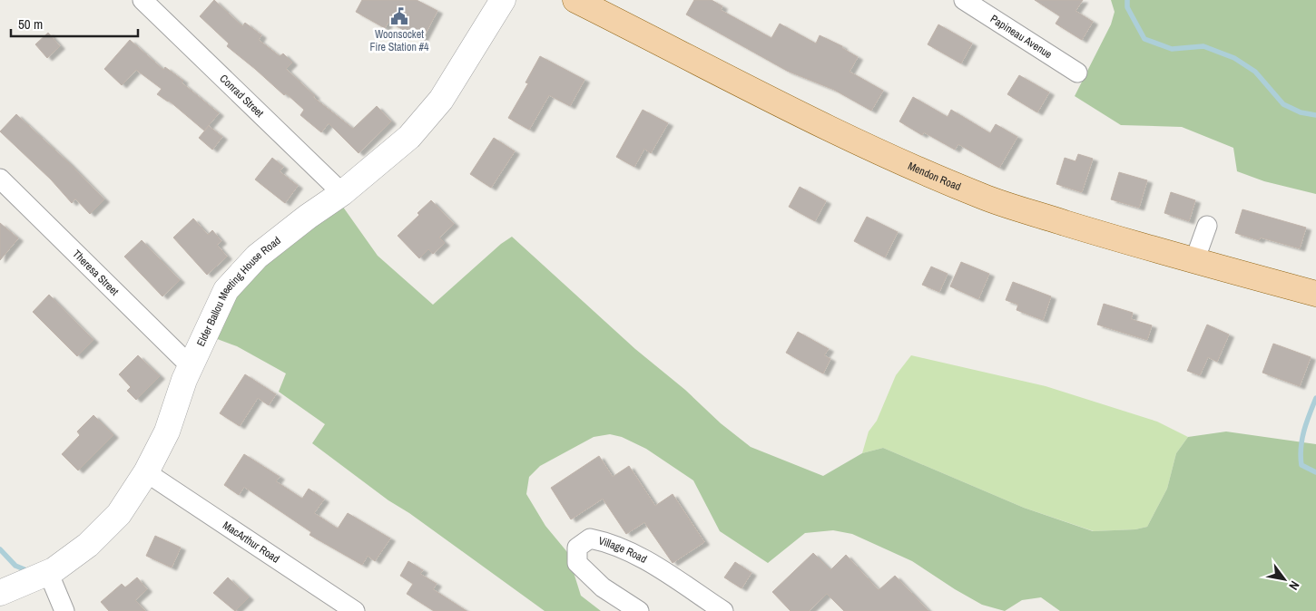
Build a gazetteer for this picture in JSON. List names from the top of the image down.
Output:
{
  "streets": {
    "main road": ["Mendon Road"],
    "street": [
      "Papineau Avenue",
      "Conrad Street",
      "Theresa Street",
      "Elder Ballou Meeting House Road",
      "MacArthur Road",
      "Village Road"
    ]
  },
  "crossings": [
    ["Conrad Street", "Elder Ballou Meeting House Road"],
    ["Theresa Street", "Elder Ballou Meeting House Road"],
    ["Elder Ballou Meeting House Road", "MacArthur Road"]
  ],
  "places": {
    "public building": ["Woonsocket Fire Station #4"]
  },
  "scale_bar": "50 m",
  "north": "bottom right"
}
